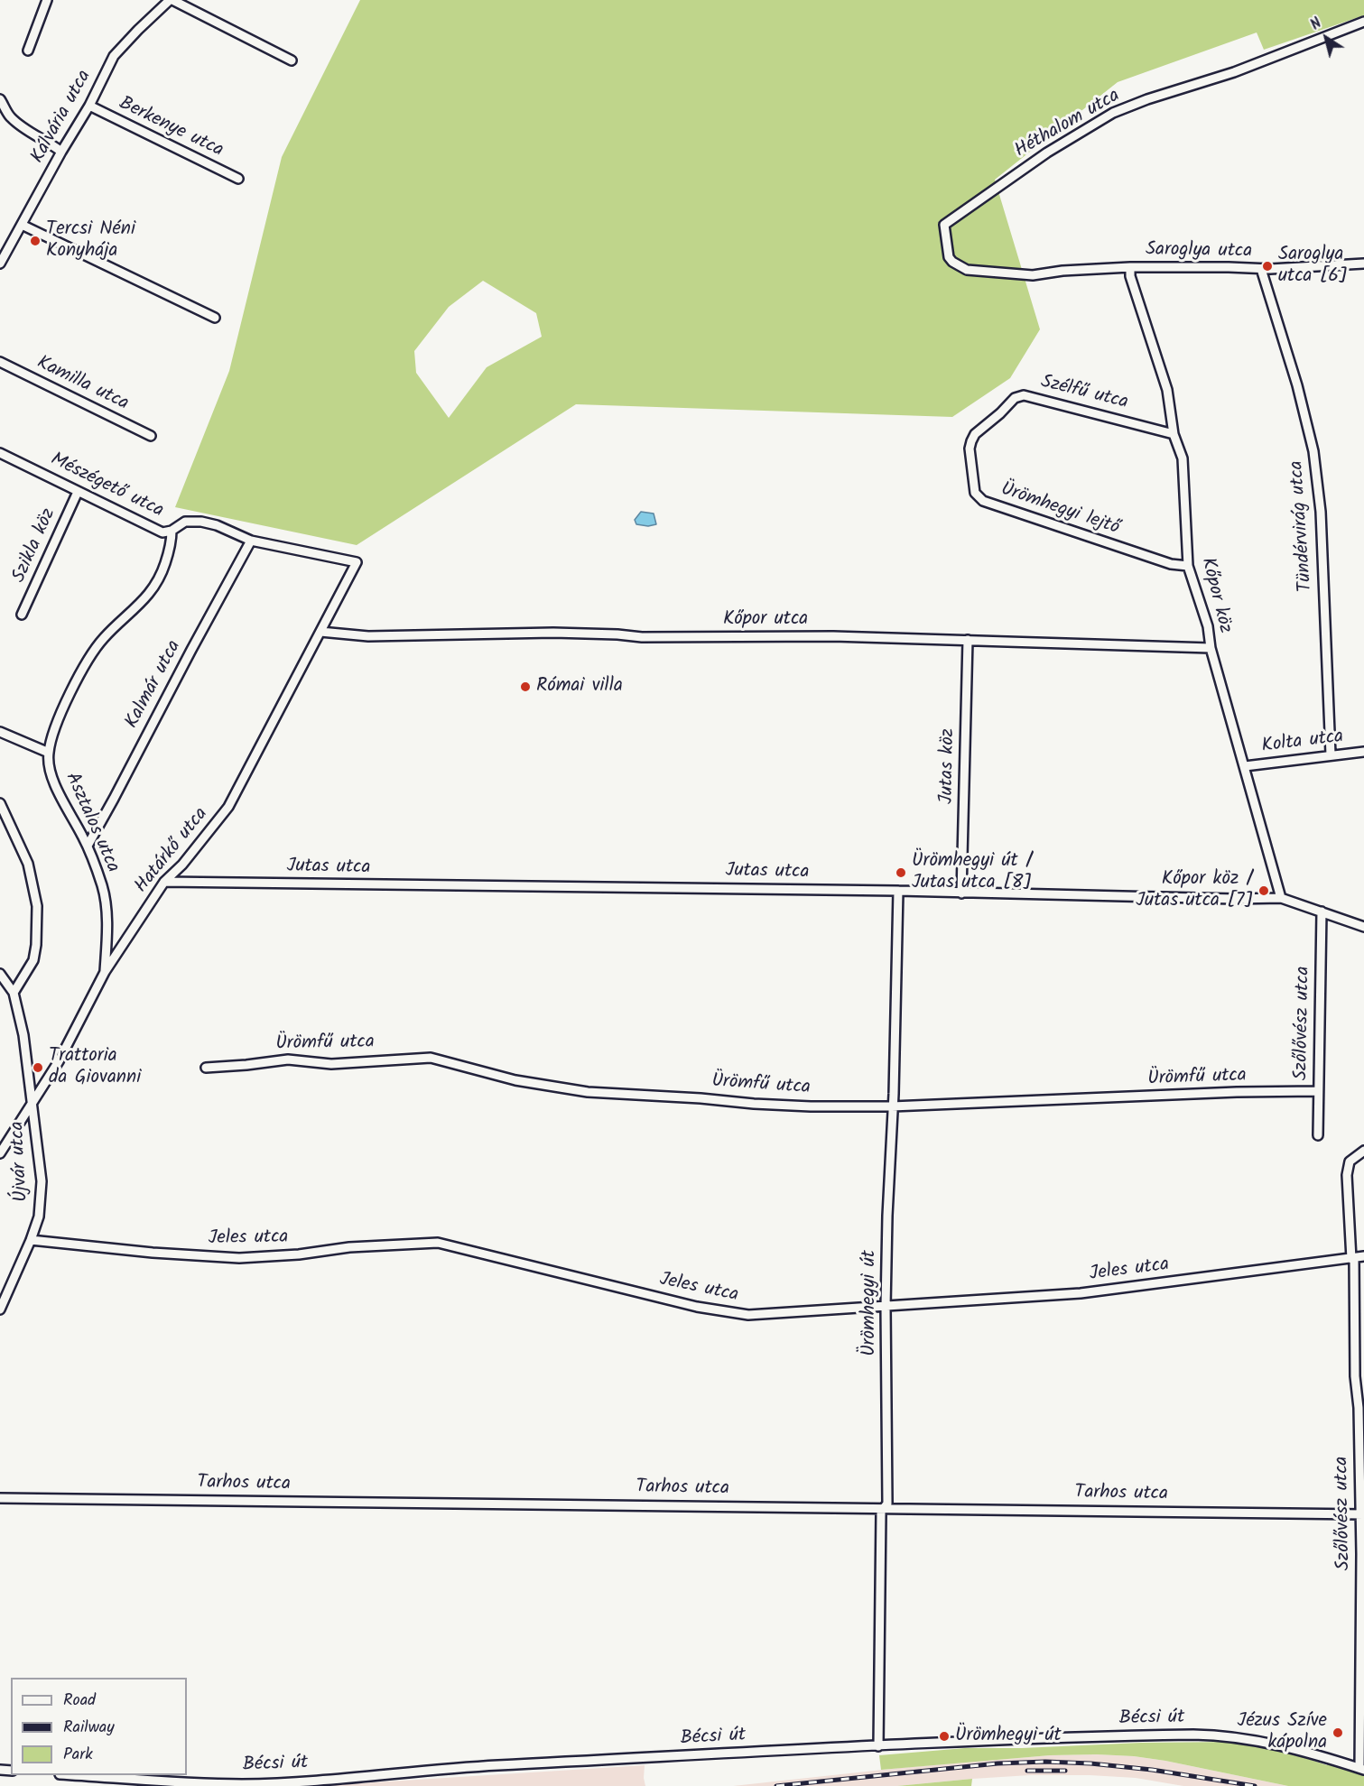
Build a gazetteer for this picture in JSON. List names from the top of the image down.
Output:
{
  "streets": {
    "street": [
      "Kálvária utca",
      "Héthalom utca",
      "Berkenye utca",
      "Saroglya utca",
      "Kamilla utca",
      "Szélfű utca",
      "Mészégető utca",
      "Ürömhegyi lejtő",
      "Tündérvirág utca",
      "Szikla köz",
      "Kőpor köz",
      "Kőpor utca",
      "Kalmár utca",
      "Kolta utca",
      "Jutas köz",
      "Asztalos utca",
      "Határkő utca",
      "Jutas utca",
      "Szőlővész utca",
      "Ürömfű utca",
      "Újvár utca",
      "Jeles utca",
      "Ürömhegyi út",
      "Tarhos utca",
      "Bécsi út"
    ]
  },
  "crossings": [
    ["Kálvária utca", "Berkenye utca"],
    ["Héthalom utca", "Saroglya utca"],
    ["Saroglya utca", "Tündérvirág utca"],
    ["Saroglya utca", "Kőpor köz"],
    ["Szélfű utca", "Ürömhegyi lejtő"],
    ["Szélfű utca", "Kőpor köz"],
    ["Mészégető utca", "Szikla köz"],
    ["Mészégető utca", "Kalmár utca"],
    ["Mészégető utca", "Asztalos utca"],
    ["Mészégető utca", "Határkő utca"],
    ["Ürömhegyi lejtő", "Kőpor köz"],
    ["Tündérvirág utca", "Kolta utca"],
    ["Kőpor köz", "Kőpor utca"],
    ["Kőpor köz", "Kolta utca"],
    ["Kőpor köz", "Jutas utca"],
    ["Kőpor utca", "Jutas köz"],
    ["Kőpor utca", "Határkő utca"],
    ["Kalmár utca", "Asztalos utca"],
    ["Jutas köz", "Jutas utca"],
    ["Asztalos utca", "Határkő utca"],
    ["Határkő utca", "Jutas utca"],
    ["Határkő utca", "Újvár utca"],
    ["Jutas utca", "Szőlővész utca"],
    ["Jutas utca", "Ürömhegyi út"],
    ["Szőlővész utca", "Ürömfű utca"],
    ["Szőlővész utca", "Jeles utca"],
    ["Szőlővész utca", "Tarhos utca"],
    ["Szőlővész utca", "Bécsi út"],
    ["Ürömfű utca", "Ürömhegyi út"],
    ["Újvár utca", "Jeles utca"],
    ["Jeles utca", "Ürömhegyi út"],
    ["Ürömhegyi út", "Tarhos utca"],
    ["Ürömhegyi út", "Bécsi út"]
  ],
  "places": [
    "Tercsi Néni Konyhája",
    "Saroglya utca [6]",
    "Római villa",
    "Ürömhegyi út / Jutas utca [8]",
    "Kőpor köz / Jutas utca [7]",
    "Trattoria da Giovanni",
    "Jézus Szíve kápolna",
    "Ürömhegyi út"
  ],
  "legend": ["Road", "Railway", "Park"],
  "north": "top left"
}
